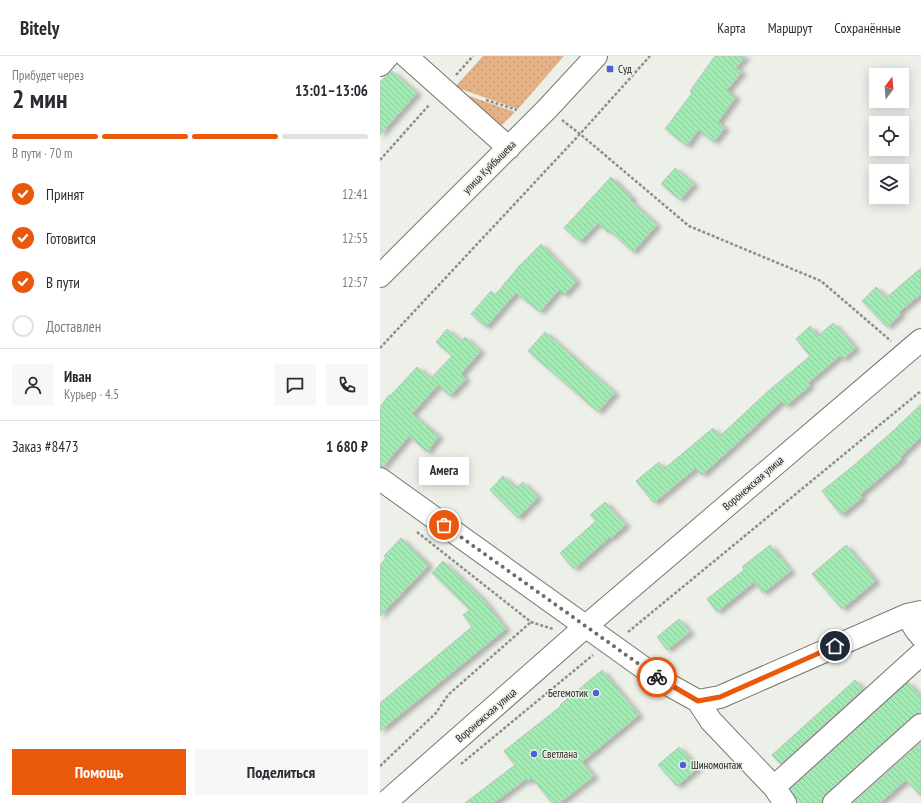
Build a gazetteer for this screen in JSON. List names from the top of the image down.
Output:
{
  "streets": {
    "street": ["улица Куйбышева", "Воронежская улица"]
  },
  "places": {
    "transit": ["Суд"],
    "other": [
      "Амега",
      "Бегемотик",
      "Светлана",
      "Шиномонтаж"
    ]
  },
  "north": "top",
  "page": {
    "header": "Bitely",
    "nav": ["Карта", "Маршрут", "Сохранённые"],
    "heading": ["2 мин", "Прибудет через", "13:01–13:06"],
    "panel": [
      "Иван",
      "Курьер · 4.5",
      "Заказ #8473",
      "1 680 ₽"
    ],
    "bar": "В пути · 70 m",
    "list": [
      ["Принят", "12:41"],
      ["Готовится", "12:55"],
      ["В пути", "12:57"],
      "Доставлен"
    ],
    "bubble": "Амега",
    "buttons": ["Помощь", "Поделиться"]
  }
}
